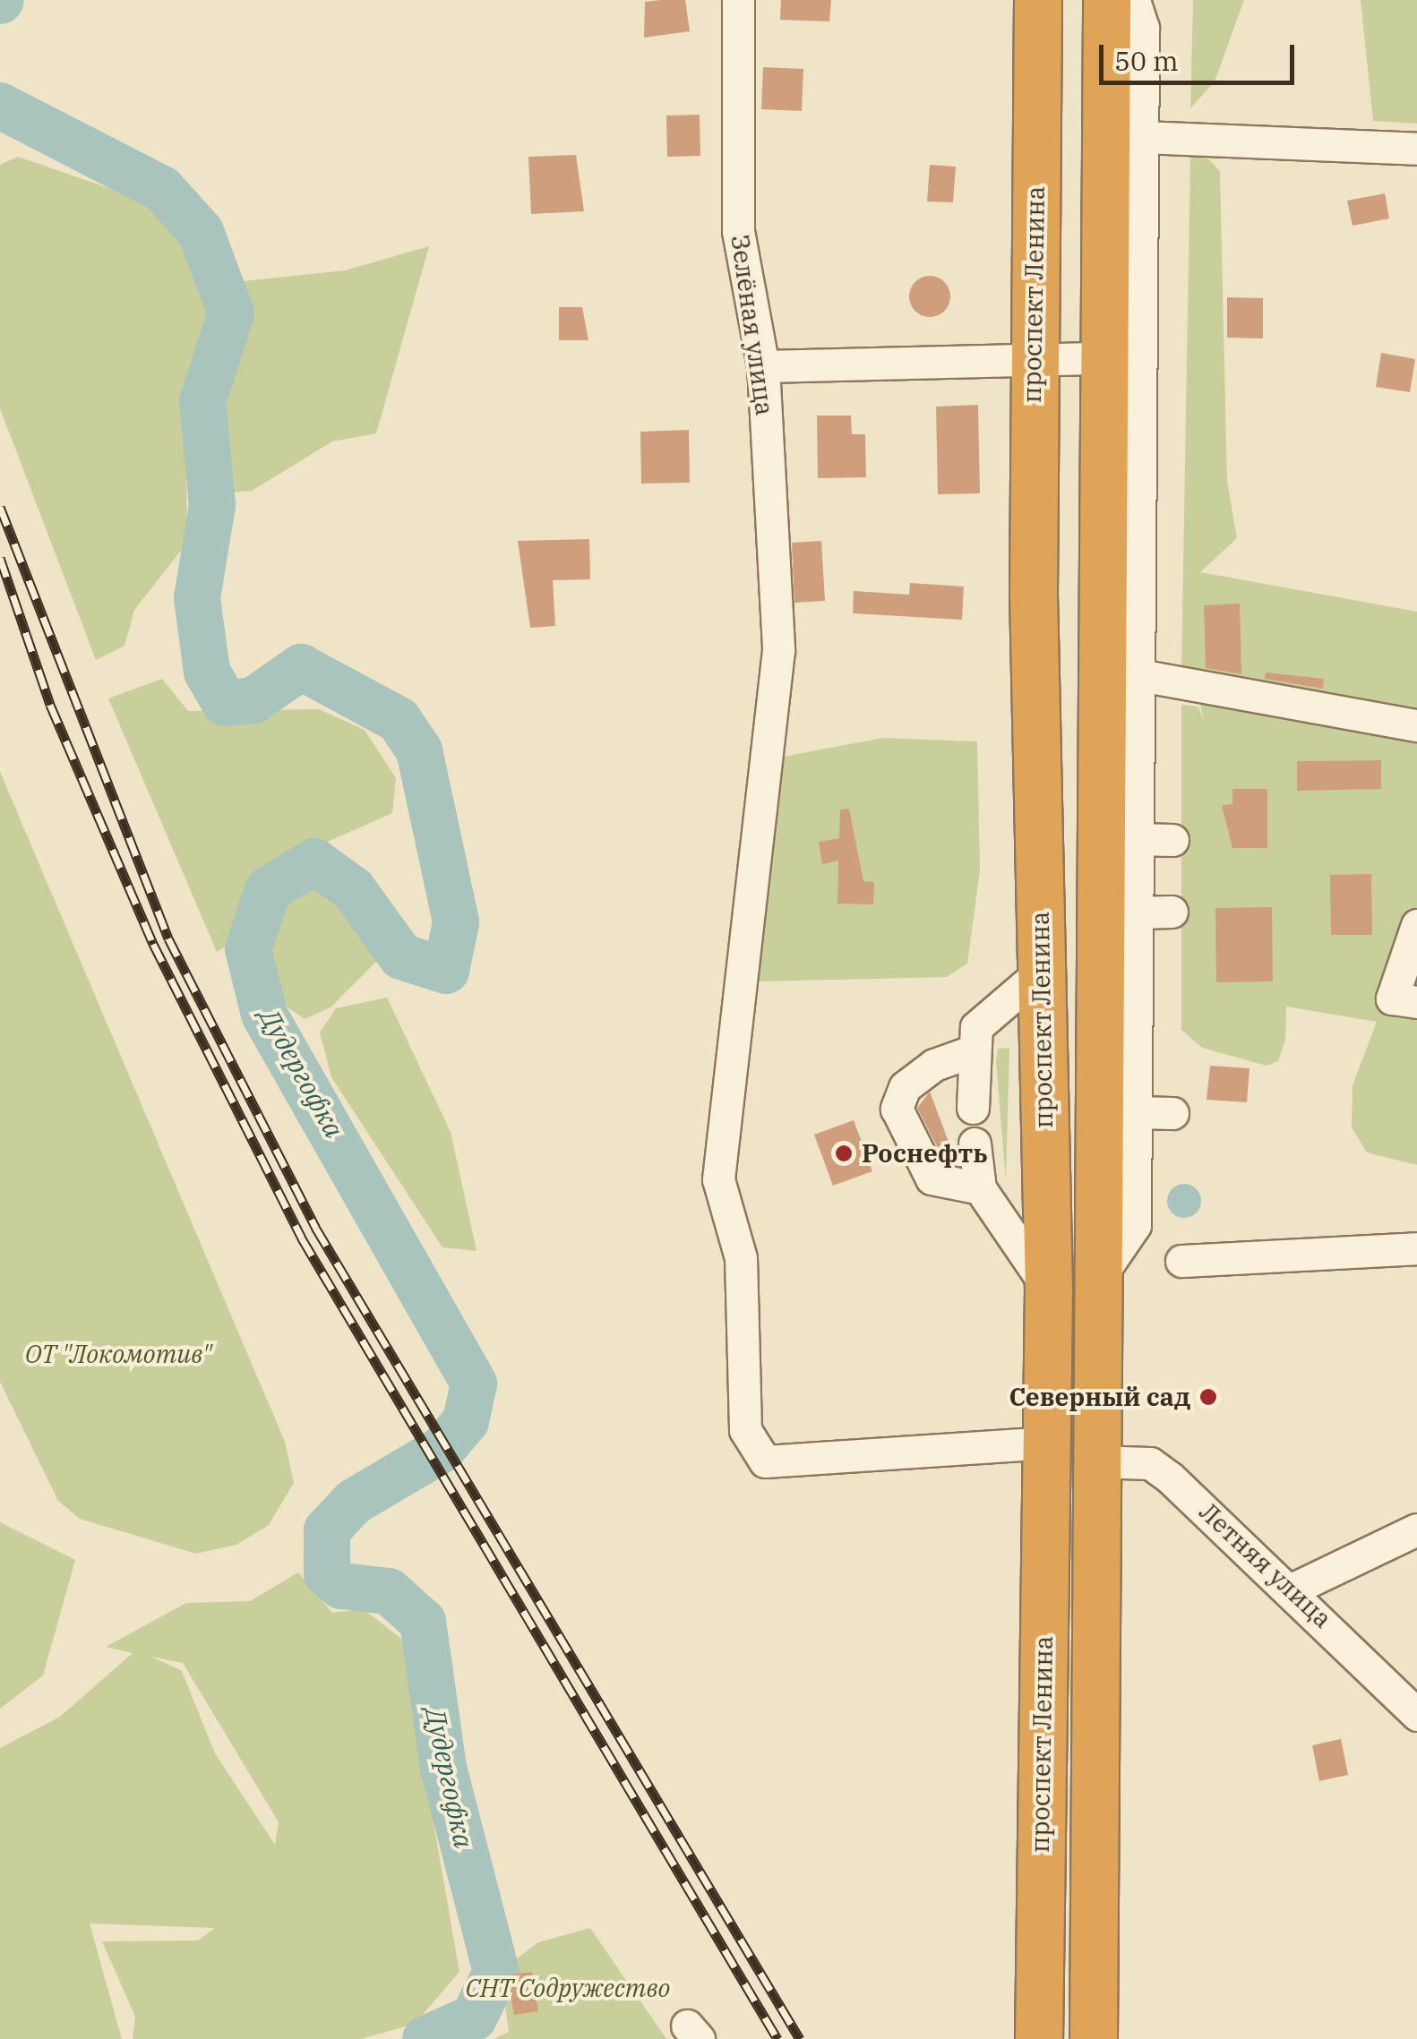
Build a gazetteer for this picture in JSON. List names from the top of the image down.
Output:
{
  "streets": {
    "highway": ["проспект Ленина"],
    "street": ["Зелёная улица", "Летняя улица"]
  },
  "crossings": [
    ["проспект Ленина", "Зелёная улица"],
    ["проспект Ленина", "Летняя улица"]
  ],
  "water": ["Дудергофка"],
  "parks": ["ОТ \"Локомотив\"", "СНТ Содружество"],
  "places": ["Роснефть", "Северный сад"],
  "scale_bar": "50 m"
}
